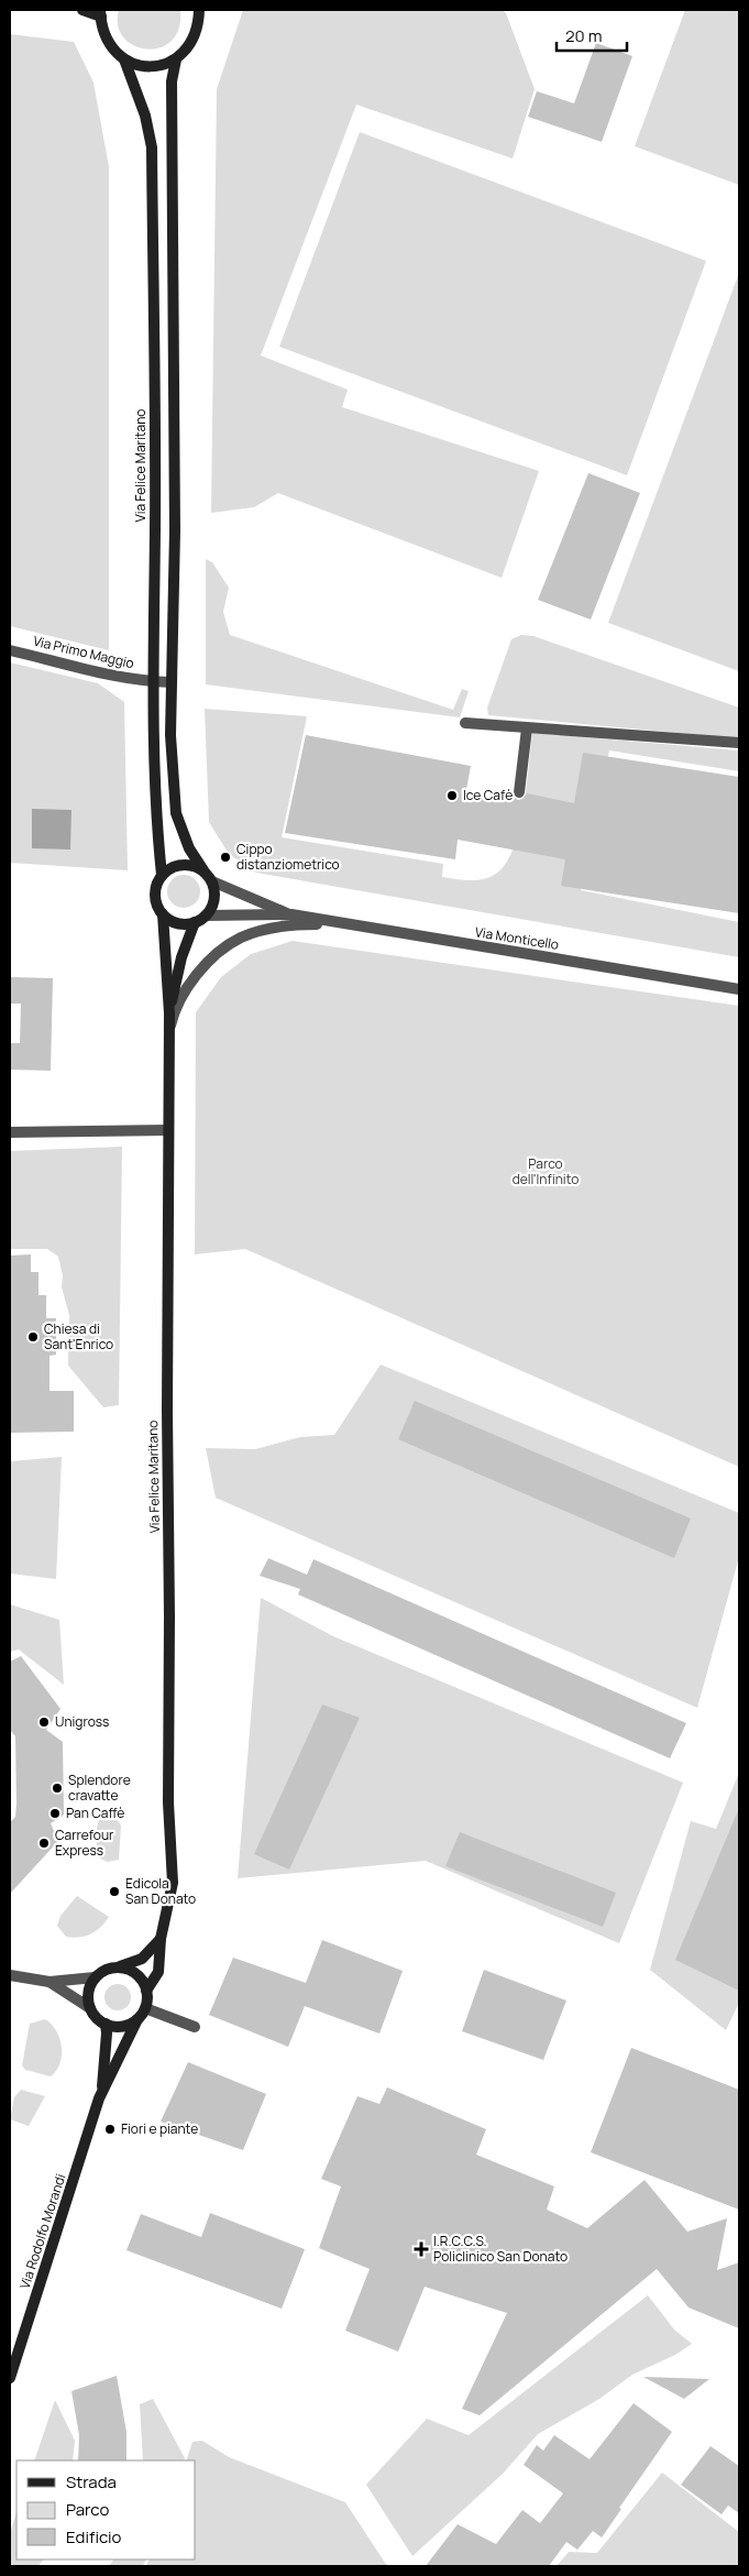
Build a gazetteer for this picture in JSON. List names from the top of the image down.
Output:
{
  "streets": {
    "street": [
      "Via Felice Maritano",
      "Via Primo Maggio",
      "Via Monticello",
      "Via Rodolfo Morandi"
    ]
  },
  "crossings": [
    ["Via Felice Maritano", "Via Primo Maggio"],
    ["Via Felice Maritano", "Via Monticello"],
    ["Via Felice Maritano", "Via Rodolfo Morandi"]
  ],
  "parks": ["Parco dell'Infinito"],
  "places": {
    "other": [
      "Ice Cafè",
      "Cippo distanziometrico",
      "Chiesa di Sant'Enrico",
      "Unigross",
      "Splendore cravatte",
      "Pan Caffè",
      "Carrefour Express",
      "Edicola San Donato",
      "Fiori e piante"
    ],
    "health": ["I.R.C.C.S. Policlinico San Donato"]
  },
  "legend": ["Strada", "Parco", "Edificio"],
  "scale_bar": "20 m"
}
